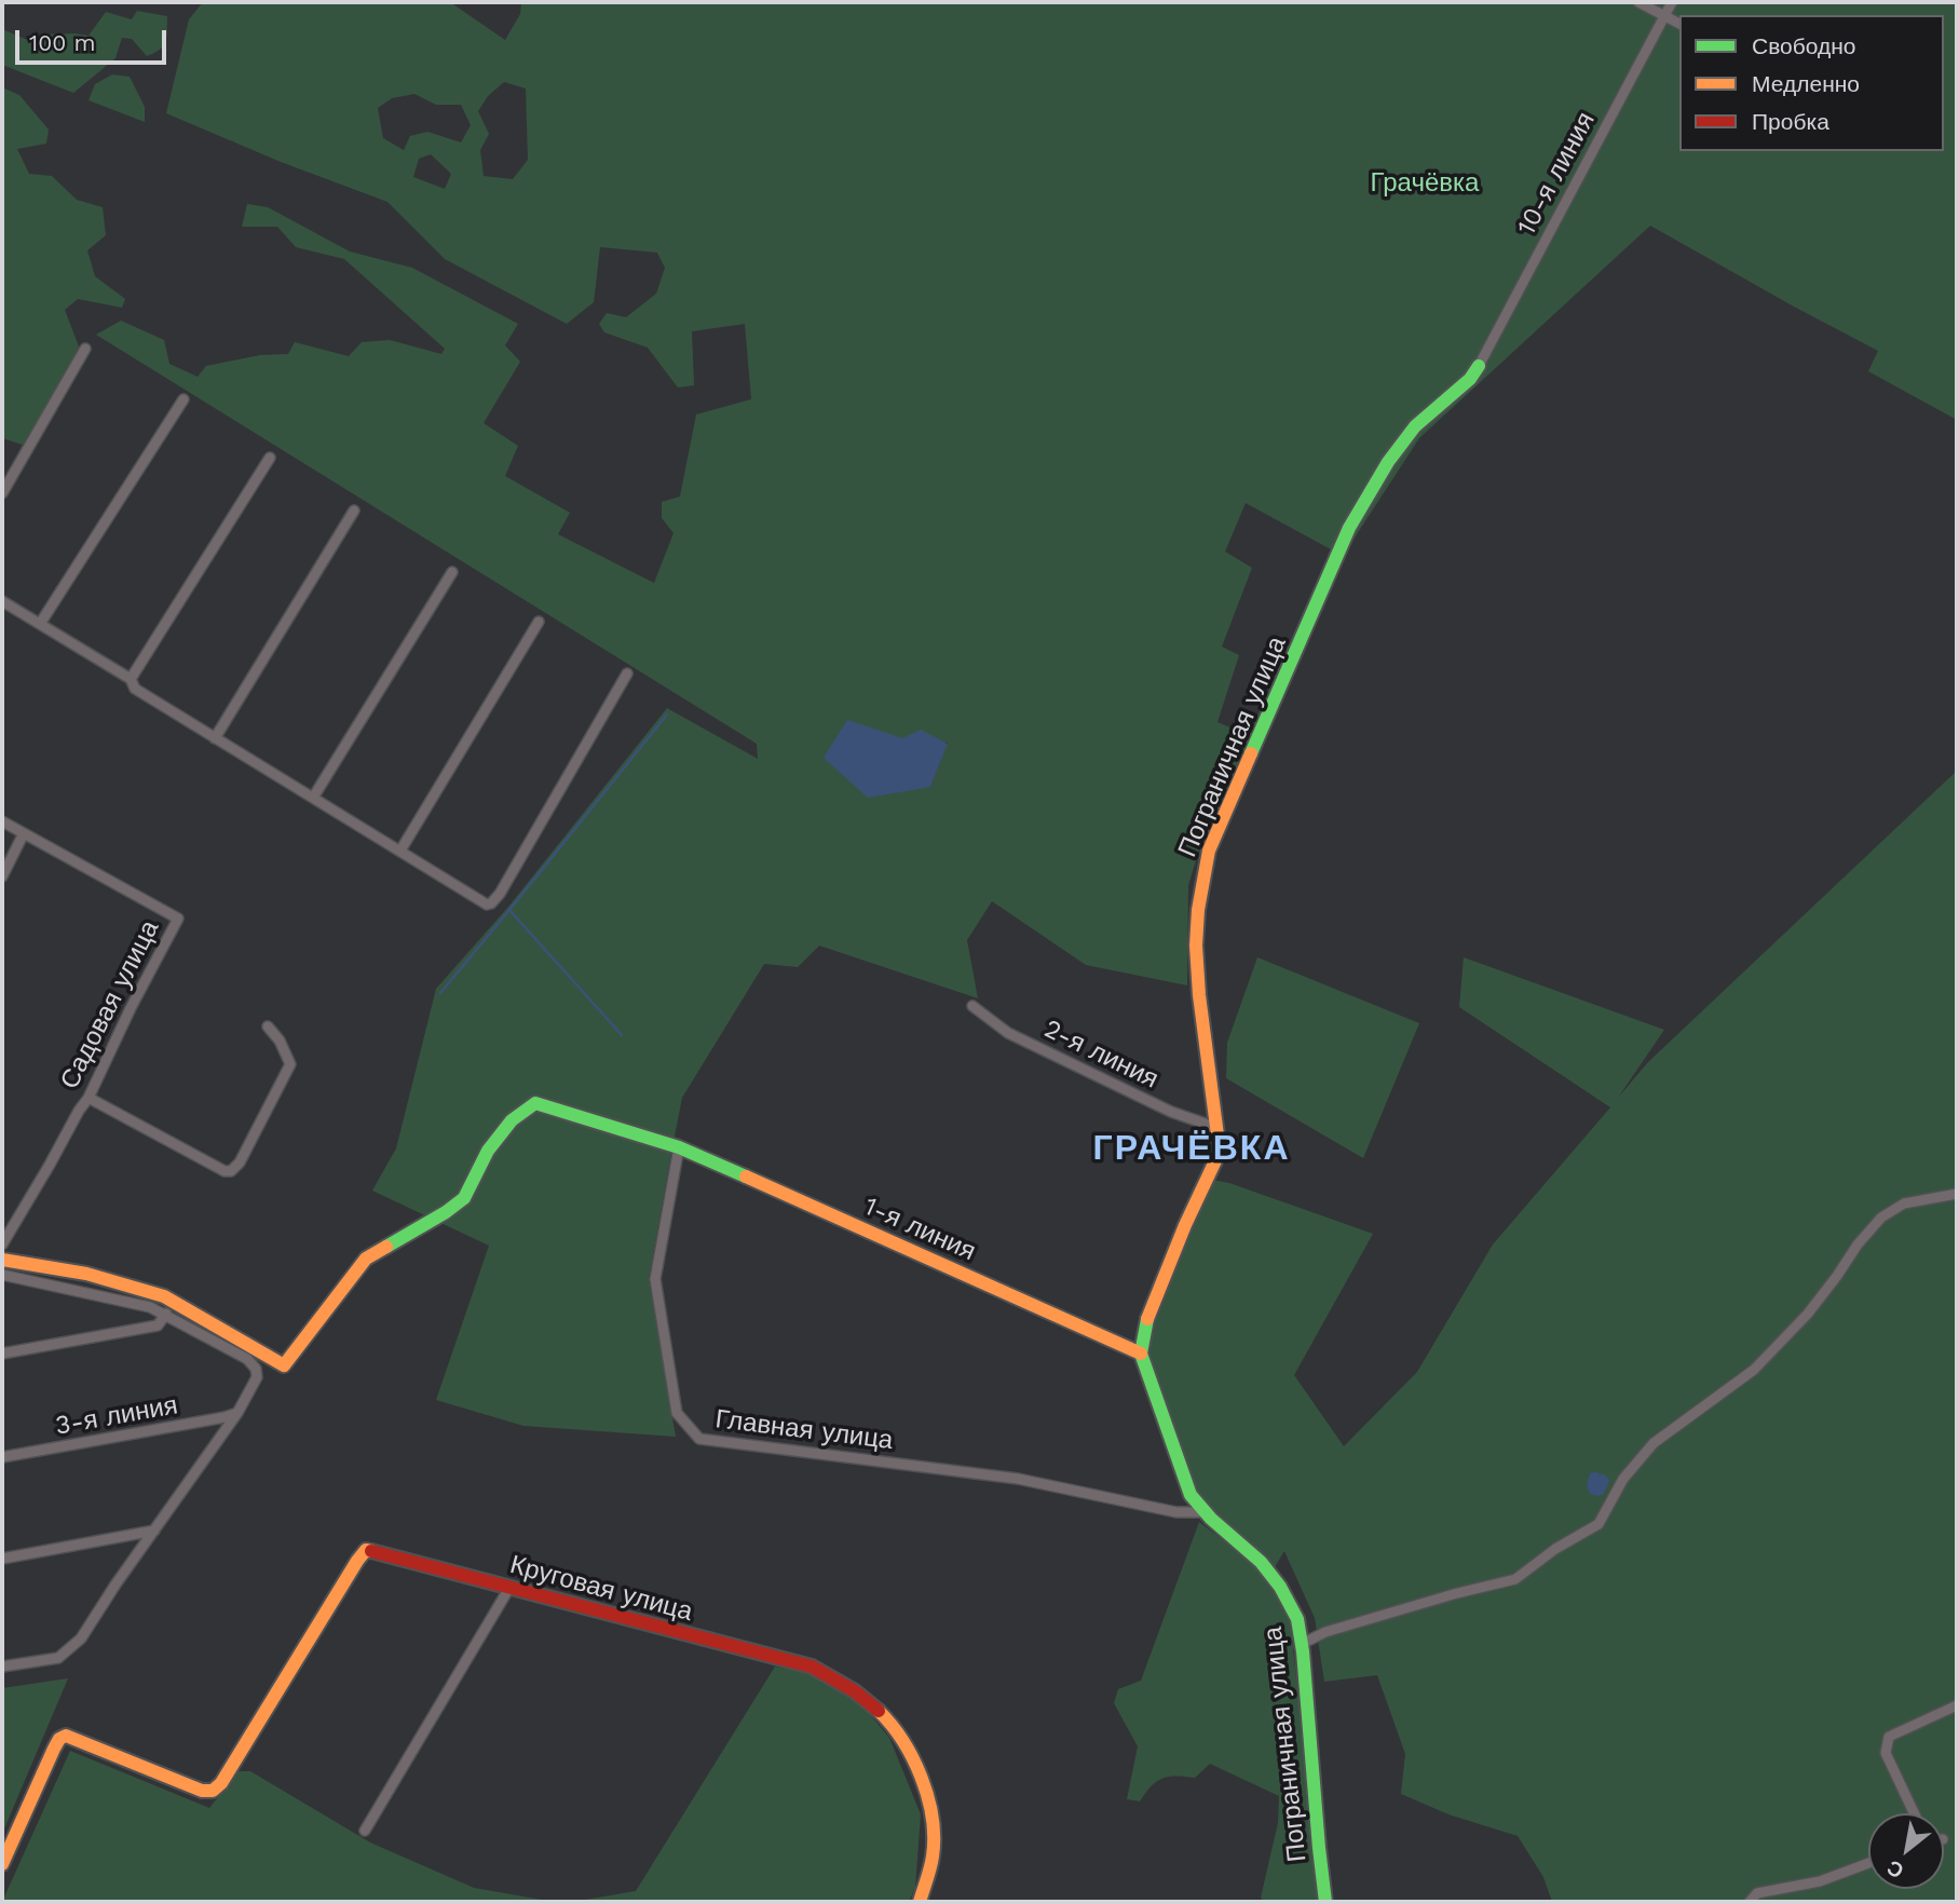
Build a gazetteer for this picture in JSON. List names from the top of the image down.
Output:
{
  "streets": {
    "street": [
      "10-я линия",
      "Пограничная улица",
      "Садовая улица",
      "2-я линия",
      "1-я линия",
      "3-я линия",
      "Главная улица",
      "Круговая улица"
    ]
  },
  "crossings": [
    ["10-я линия", "Пограничная улица"],
    ["Пограничная улица", "2-я линия"],
    ["Пограничная улица", "1-я линия"],
    ["Пограничная улица", "Главная улица"],
    ["1-я линия", "Главная улица"]
  ],
  "districts": ["ГРАЧЁВКА"],
  "parks": ["Грачёвка"],
  "legend": ["Свободно", "Медленно", "Пробка"],
  "scale_bar": "100 m",
  "north": "bottom left"
}
